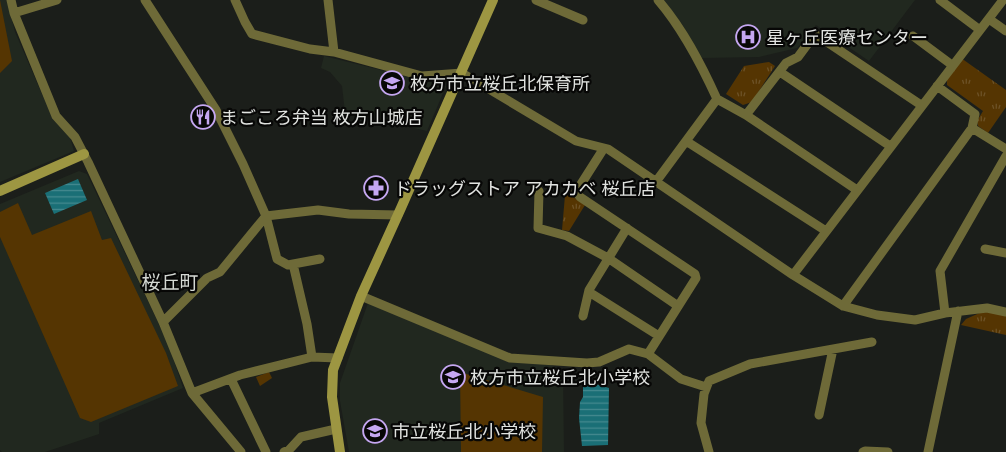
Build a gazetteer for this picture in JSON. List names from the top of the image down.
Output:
{
  "districts": ["桜丘町"],
  "places": {
    "hospital": ["星ヶ丘医療センター"],
    "school or university": ["枚方市立桜丘北保育所", "枚方市立桜丘北小学校", "市立桜丘北小学校"],
    "restaurant": ["まごころ弁当 枚方山城店"],
    "pharmacy": ["ドラッグストア アカカベ 桜丘店"]
  }
}
